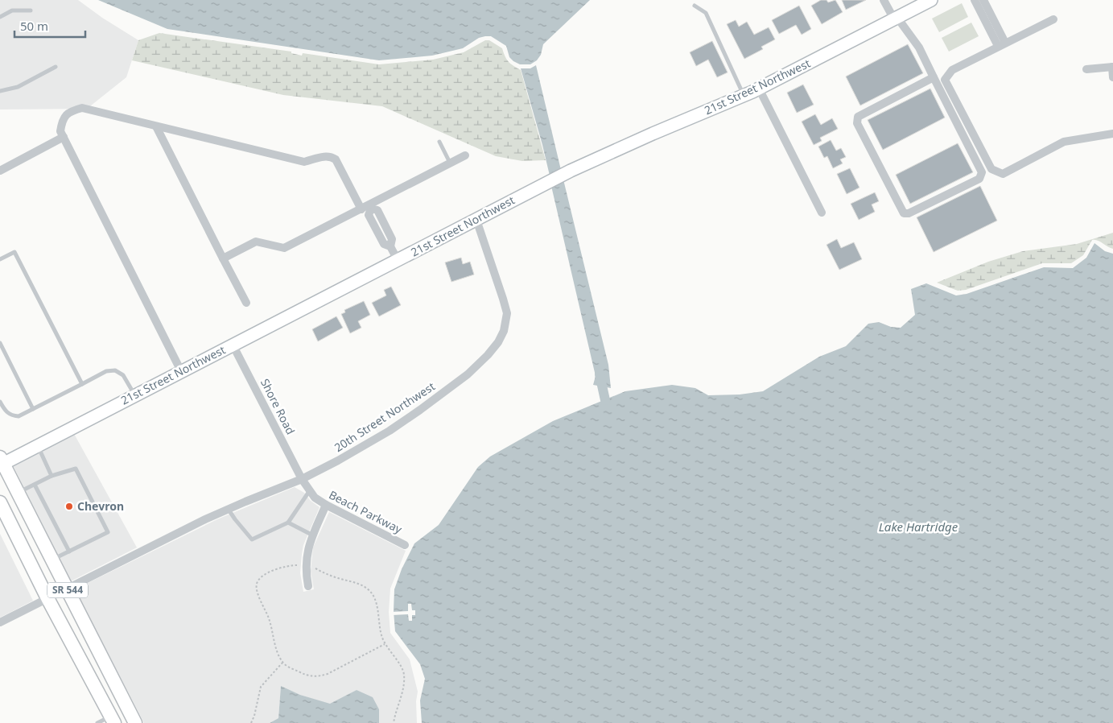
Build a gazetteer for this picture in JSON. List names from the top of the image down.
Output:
{
  "streets": {
    "main road": ["SR 544"],
    "street": [
      "21st Street Northwest",
      "Shore Road",
      "20th Street Northwest",
      "Beach Parkway"
    ]
  },
  "crossings": [
    ["21st Street Northwest", "Shore Road"],
    ["21st Street Northwest", "20th Street Northwest"],
    ["21st Street Northwest", "SR 544"],
    ["Shore Road", "20th Street Northwest"],
    ["Shore Road", "Beach Parkway"],
    ["20th Street Northwest", "Beach Parkway"],
    ["20th Street Northwest", "SR 544"]
  ],
  "water": ["Lake Hartridge"],
  "places": ["Chevron"],
  "scale_bar": "50 m"
}
